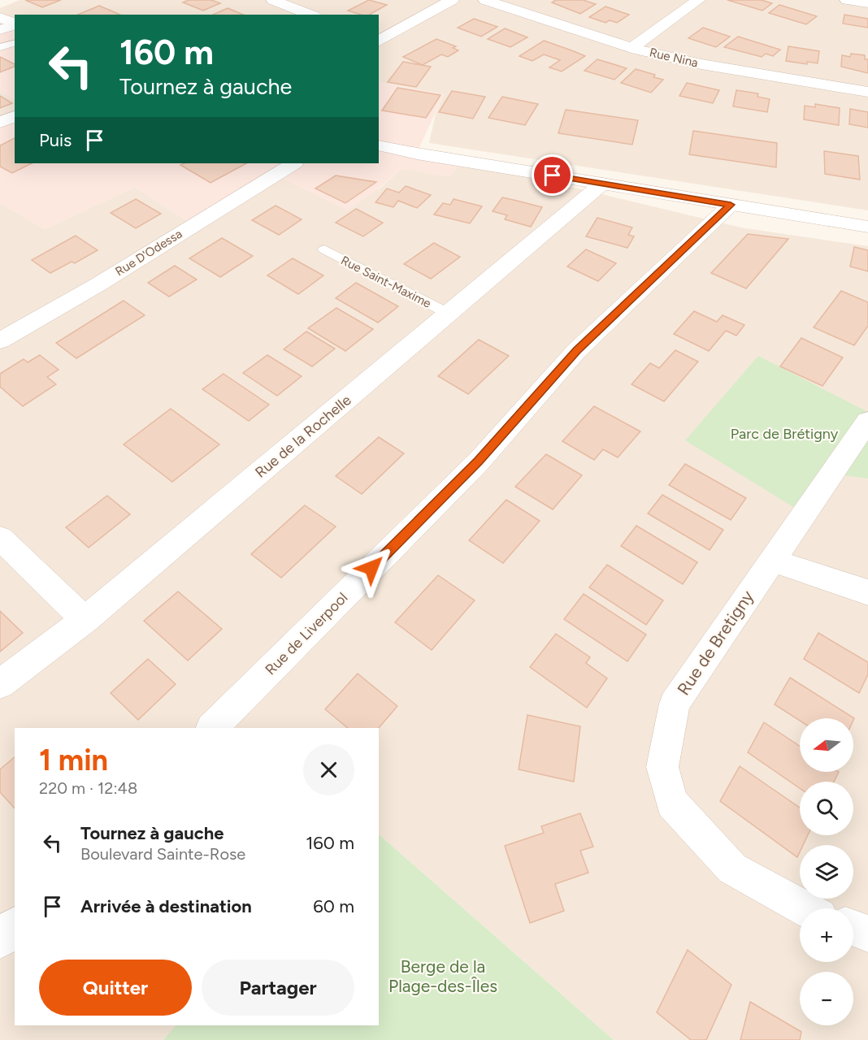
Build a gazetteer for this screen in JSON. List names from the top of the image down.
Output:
{
  "streets": {
    "street": [
      "Rue Nina",
      "Rue D'Odessa",
      "Rue de la Rochelle",
      "Rue de Liverpool",
      "Rue de Bretigny"
    ],
    "lane": ["Rue Saint-Maxime"]
  },
  "crossings": [
    ["Rue Saint-Maxime", "Rue de la Rochelle"]
  ],
  "parks": ["Parc de Brétigny", "Berge de la Plage-des-Îles"],
  "north": "left",
  "page": {
    "turn": ["160 m", "Tournez à gauche"],
    "then": "Puis",
    "map_buttons": ["+", "−"],
    "heading": ["1 min", "220 m · 12:48"],
    "list": [
      {
        "name": "Tournez à gauche",
        "note": "Boulevard Sainte-Rose",
        "value": "160 m"
      },
      {
        "name": "Arrivée à destination",
        "value": "60 m"
      }
    ],
    "buttons": ["Quitter", "Partager"]
  }
}
